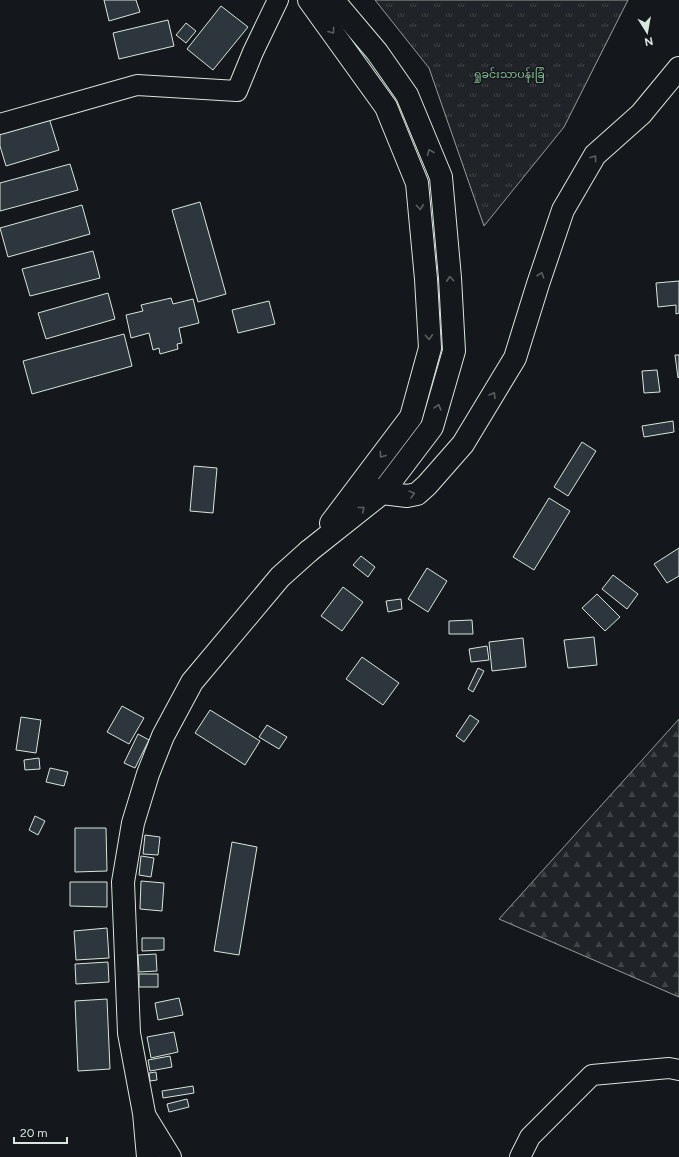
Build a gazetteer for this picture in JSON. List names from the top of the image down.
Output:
{
  "parks": ["ရှုခင်းသာပန်းခြံ"],
  "scale_bar": "20 m",
  "north": "bottom"
}
